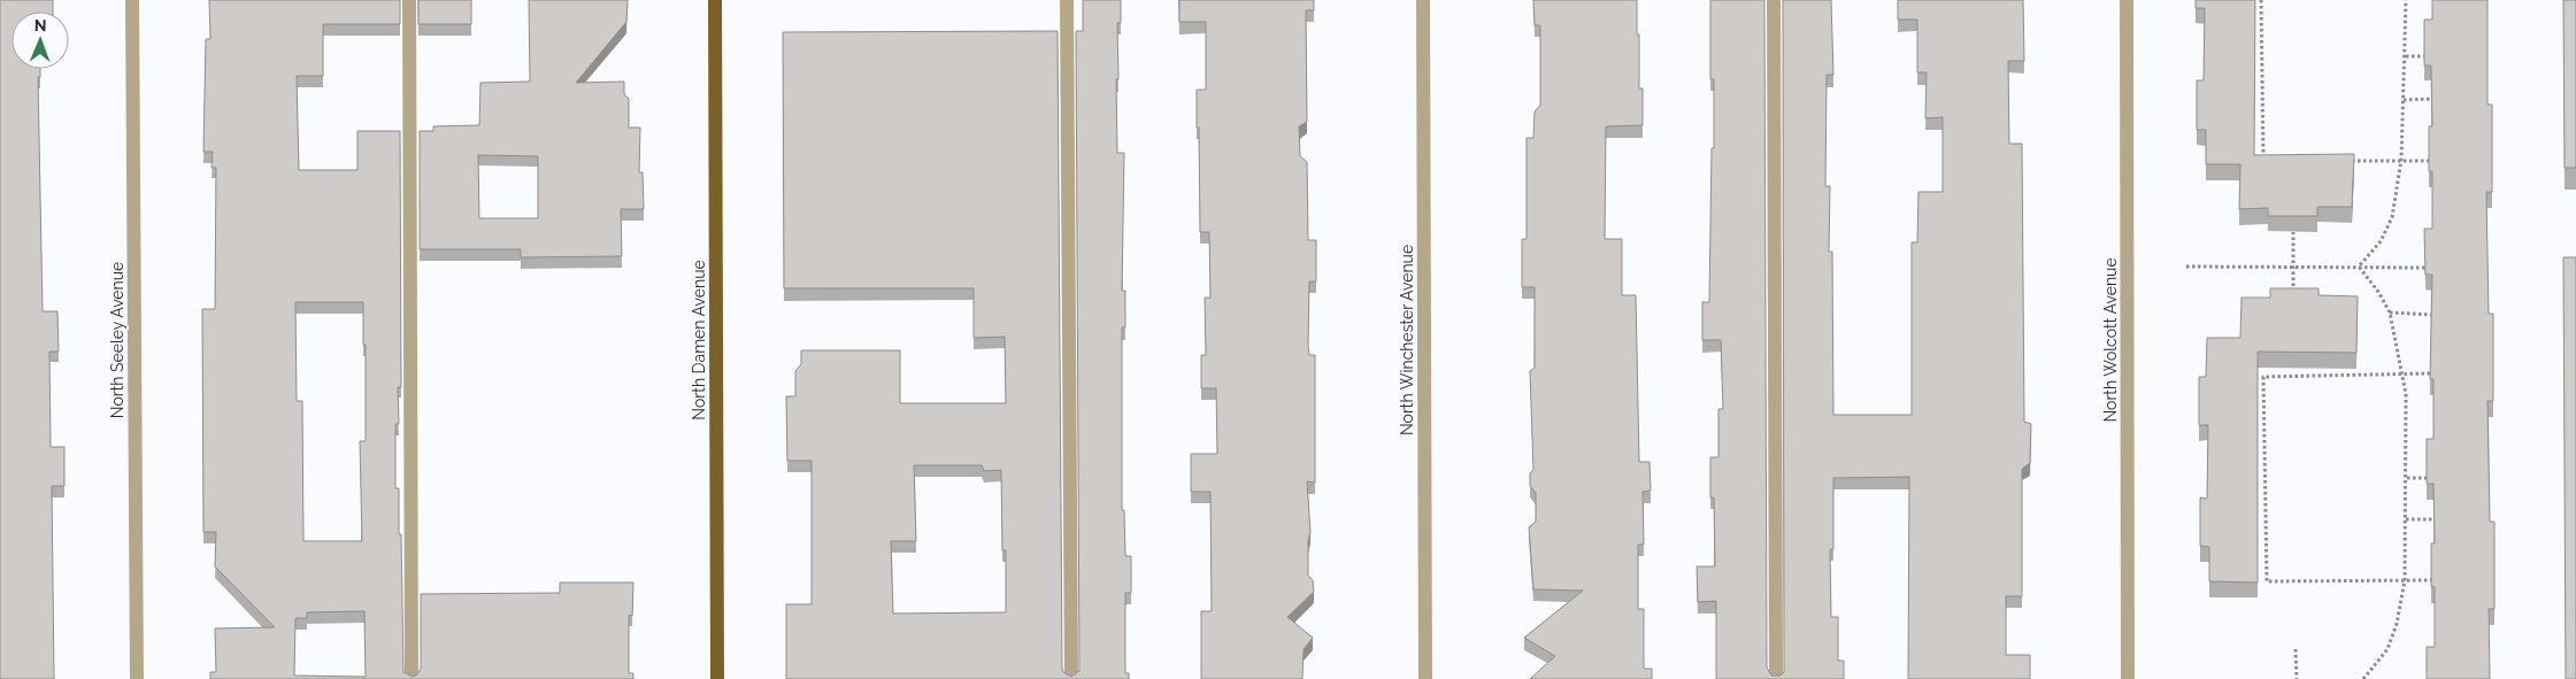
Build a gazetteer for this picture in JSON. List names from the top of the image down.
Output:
{
  "streets": {
    "main road": ["North Damen Avenue"],
    "street": ["North Seeley Avenue", "North Winchester Avenue", "North Wolcott Avenue"]
  },
  "north": "top"
}
